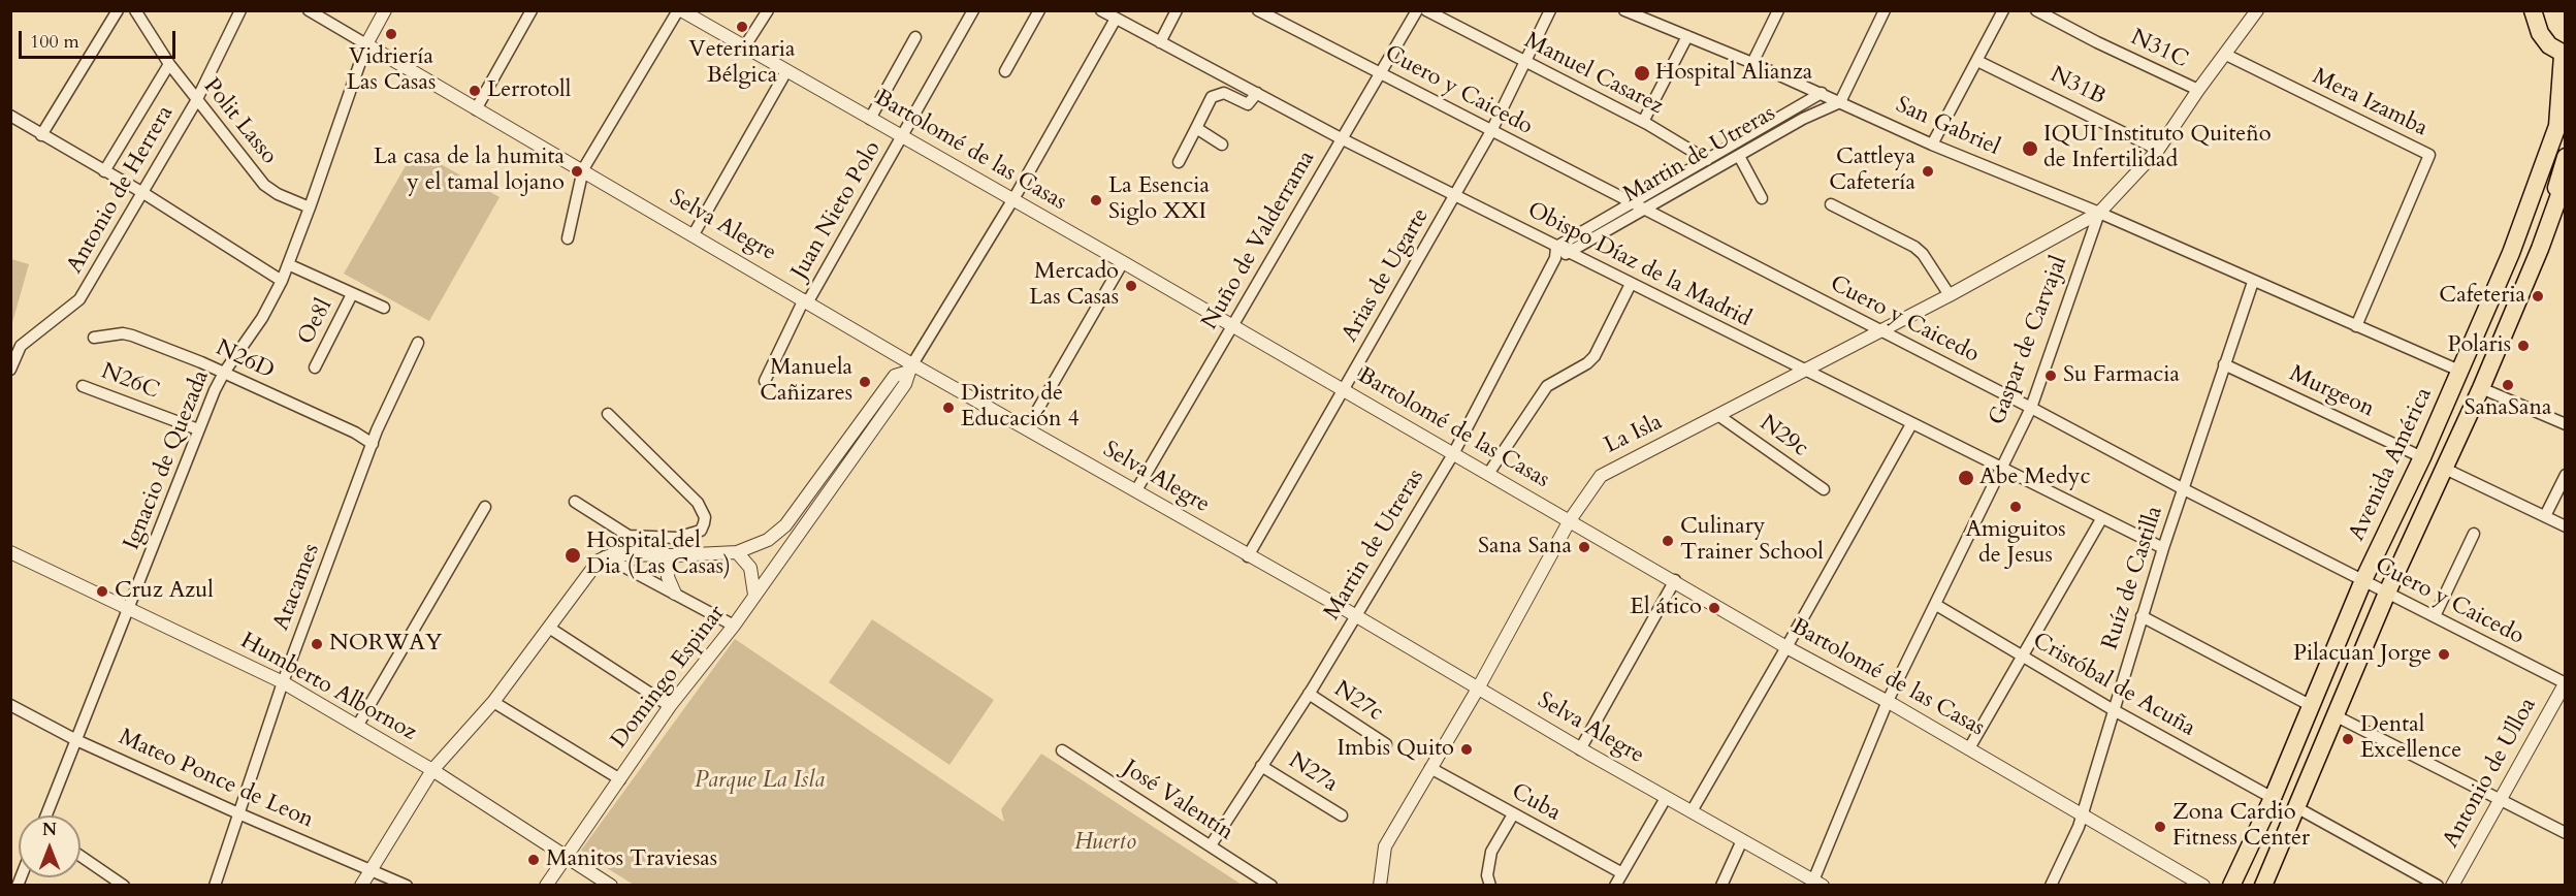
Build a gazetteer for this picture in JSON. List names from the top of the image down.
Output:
{
  "streets": {
    "main road": ["Avenida América"],
    "street": [
      "N31C",
      "Manuel Casarez",
      "N31B",
      "Cuero y Caicedo",
      "Mera Izamba",
      "Polit Lasso",
      "San Gabriel",
      "Bartolomé de las Casas",
      "Martin de Utreras",
      "Antonio de Herrera",
      "Juan Nieto Polo",
      "Selva Alegre",
      "Nuño de Valderrama",
      "Obispo Díaz de la Madrid",
      "Arias de Ugarte",
      "Oe8l",
      "Gaspar de Carvajal",
      "N26D",
      "N26C",
      "Murgeon",
      "La Isla",
      "N29c",
      "Ignacio de Quezada",
      "Ruíz de Castilla",
      "Atacames",
      "Domingo Espinar",
      "Cristóbal de Acuña",
      "Humberto Albornoz",
      "N27c",
      "N27a",
      "Antonio de Ulloa",
      "Mateo Ponce de Leon",
      "José Valentín",
      "Cuba"
    ]
  },
  "crossings": [
    ["N31C", "Gaspar de Carvajal"],
    ["Manuel Casarez", "Martin de Utreras"],
    ["Manuel Casarez", "Arias de Ugarte"],
    ["N31B", "Gaspar de Carvajal"],
    ["Cuero y Caicedo", "Martin de Utreras"],
    ["Cuero y Caicedo", "Nuño de Valderrama"],
    ["Cuero y Caicedo", "Arias de Ugarte"],
    ["Cuero y Caicedo", "Gaspar de Carvajal"],
    ["Cuero y Caicedo", "La Isla"],
    ["Cuero y Caicedo", "Avenida América"],
    ["Cuero y Caicedo", "Ruíz de Castilla"],
    ["Cuero y Caicedo", "Antonio de Ulloa"],
    ["Mera Izamba", "San Gabriel"],
    ["Mera Izamba", "Gaspar de Carvajal"],
    ["Polit Lasso", "Antonio de Herrera"],
    ["Polit Lasso", "Ignacio de Quezada"],
    ["San Gabriel", "Martin de Utreras"],
    ["San Gabriel", "Gaspar de Carvajal"],
    ["San Gabriel", "La Isla"],
    ["San Gabriel", "Avenida América"],
    ["San Gabriel", "Ruíz de Castilla"],
    ["Bartolomé de las Casas", "Martin de Utreras"],
    ["Bartolomé de las Casas", "Juan Nieto Polo"],
    ["Bartolomé de las Casas", "Nuño de Valderrama"],
    ["Bartolomé de las Casas", "Arias de Ugarte"],
    ["Bartolomé de las Casas", "Gaspar de Carvajal"],
    ["Bartolomé de las Casas", "La Isla"],
    ["Bartolomé de las Casas", "Ruíz de Castilla"],
    ["Bartolomé de las Casas", "Domingo Espinar"],
    ["Martin de Utreras", "Selva Alegre"],
    ["Martin de Utreras", "Obispo Díaz de la Madrid"],
    ["Martin de Utreras", "N27c"],
    ["Martin de Utreras", "N27a"],
    ["Martin de Utreras", "José Valentín"],
    ["Juan Nieto Polo", "Selva Alegre"],
    ["Selva Alegre", "Nuño de Valderrama"],
    ["Selva Alegre", "Arias de Ugarte"],
    ["Selva Alegre", "Gaspar de Carvajal"],
    ["Selva Alegre", "La Isla"],
    ["Selva Alegre", "Ignacio de Quezada"],
    ["Selva Alegre", "Domingo Espinar"],
    ["Nuño de Valderrama", "Obispo Díaz de la Madrid"],
    ["Obispo Díaz de la Madrid", "Arias de Ugarte"],
    ["Obispo Díaz de la Madrid", "Gaspar de Carvajal"],
    ["Obispo Díaz de la Madrid", "La Isla"],
    ["Obispo Díaz de la Madrid", "Ruíz de Castilla"],
    ["Obispo Díaz de la Madrid", "Domingo Espinar"],
    ["Gaspar de Carvajal", "La Isla"],
    ["Gaspar de Carvajal", "Cristóbal de Acuña"],
    ["N26D", "Ignacio de Quezada"],
    ["N26D", "Atacames"],
    ["N26C", "Ignacio de Quezada"],
    ["Murgeon", "Avenida América"],
    ["Murgeon", "Ruíz de Castilla"],
    ["La Isla", "N29c"],
    ["La Isla", "Cuba"],
    ["Ignacio de Quezada", "Humberto Albornoz"],
    ["Ignacio de Quezada", "Mateo Ponce de Leon"],
    ["Avenida América", "Cristóbal de Acuña"],
    ["Ruíz de Castilla", "Cristóbal de Acuña"],
    ["Atacames", "Humberto Albornoz"],
    ["Atacames", "Mateo Ponce de Leon"],
    ["Domingo Espinar", "Humberto Albornoz"]
  ],
  "parks": ["Parque La Isla", "Huerto"],
  "places": [
    "Veterinaria Bélgica",
    "Vidriería Las Casas",
    "Hospital Alianza",
    "Lerrotoll",
    "IQUI Instituto Quiteño de Infertilidad",
    "La casa de la humita y el tamal lojano",
    "Cattleya Cafetería",
    "La Esencia Siglo XXI",
    "Mercado Las Casas",
    "Cafeteria",
    "Polaris",
    "Su Farmacia",
    "Manuela Cañizares",
    "SanaSana",
    "Distrito de Educación 4",
    "Abe Medyc",
    "Amiguitos de Jesus",
    "Culinary Trainer School",
    "Sana Sana",
    "Hospital del Dia (Las Casas)",
    "Cruz Azul",
    "El ático",
    "NORWAY",
    "Pilacuan Jorge",
    "Dental Excellence",
    "Imbis Quito",
    "Zona Cardio Fitness Center",
    "Manitos Traviesas"
  ],
  "scale_bar": "100 m",
  "north": "top"
}
